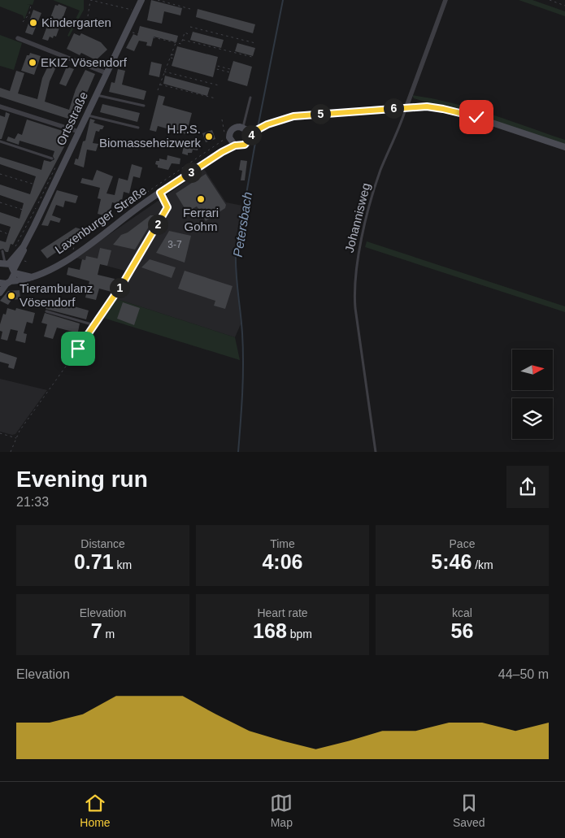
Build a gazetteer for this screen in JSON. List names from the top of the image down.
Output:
{
  "streets": {
    "main road": ["Ortsstraße", "Laxenburger Straße"],
    "street": ["Johannisweg"]
  },
  "crossings": [
    ["Ortsstraße", "Laxenburger Straße"],
    ["Johannisweg", "Laxenburger Straße"]
  ],
  "water": ["Petersbach"],
  "places": [
    "Kindergarten",
    "EKIZ Vösendorf",
    "H.P.S. Biomasseheizwerk",
    "Ferrari Gohm",
    "Tierambulanz Vösendorf"
  ],
  "house_numbers": ["3-7"],
  "north": "right",
  "page": {
    "pins": [
      "6",
      "5",
      "4",
      "3",
      "2",
      "1"
    ],
    "heading": ["Evening run", "21:33"],
    "stats": [
      ["Distance", "0.71 km"],
      ["Time", "4:06"],
      ["Pace", "5:46 /km"],
      ["Elevation", "7 m"],
      ["Heart rate", "168 bpm"],
      ["kcal", "56"]
    ],
    "chart": ["Elevation", "44–50 m"],
    "tabs": ["Home", "Map", "Saved"]
  }
}
